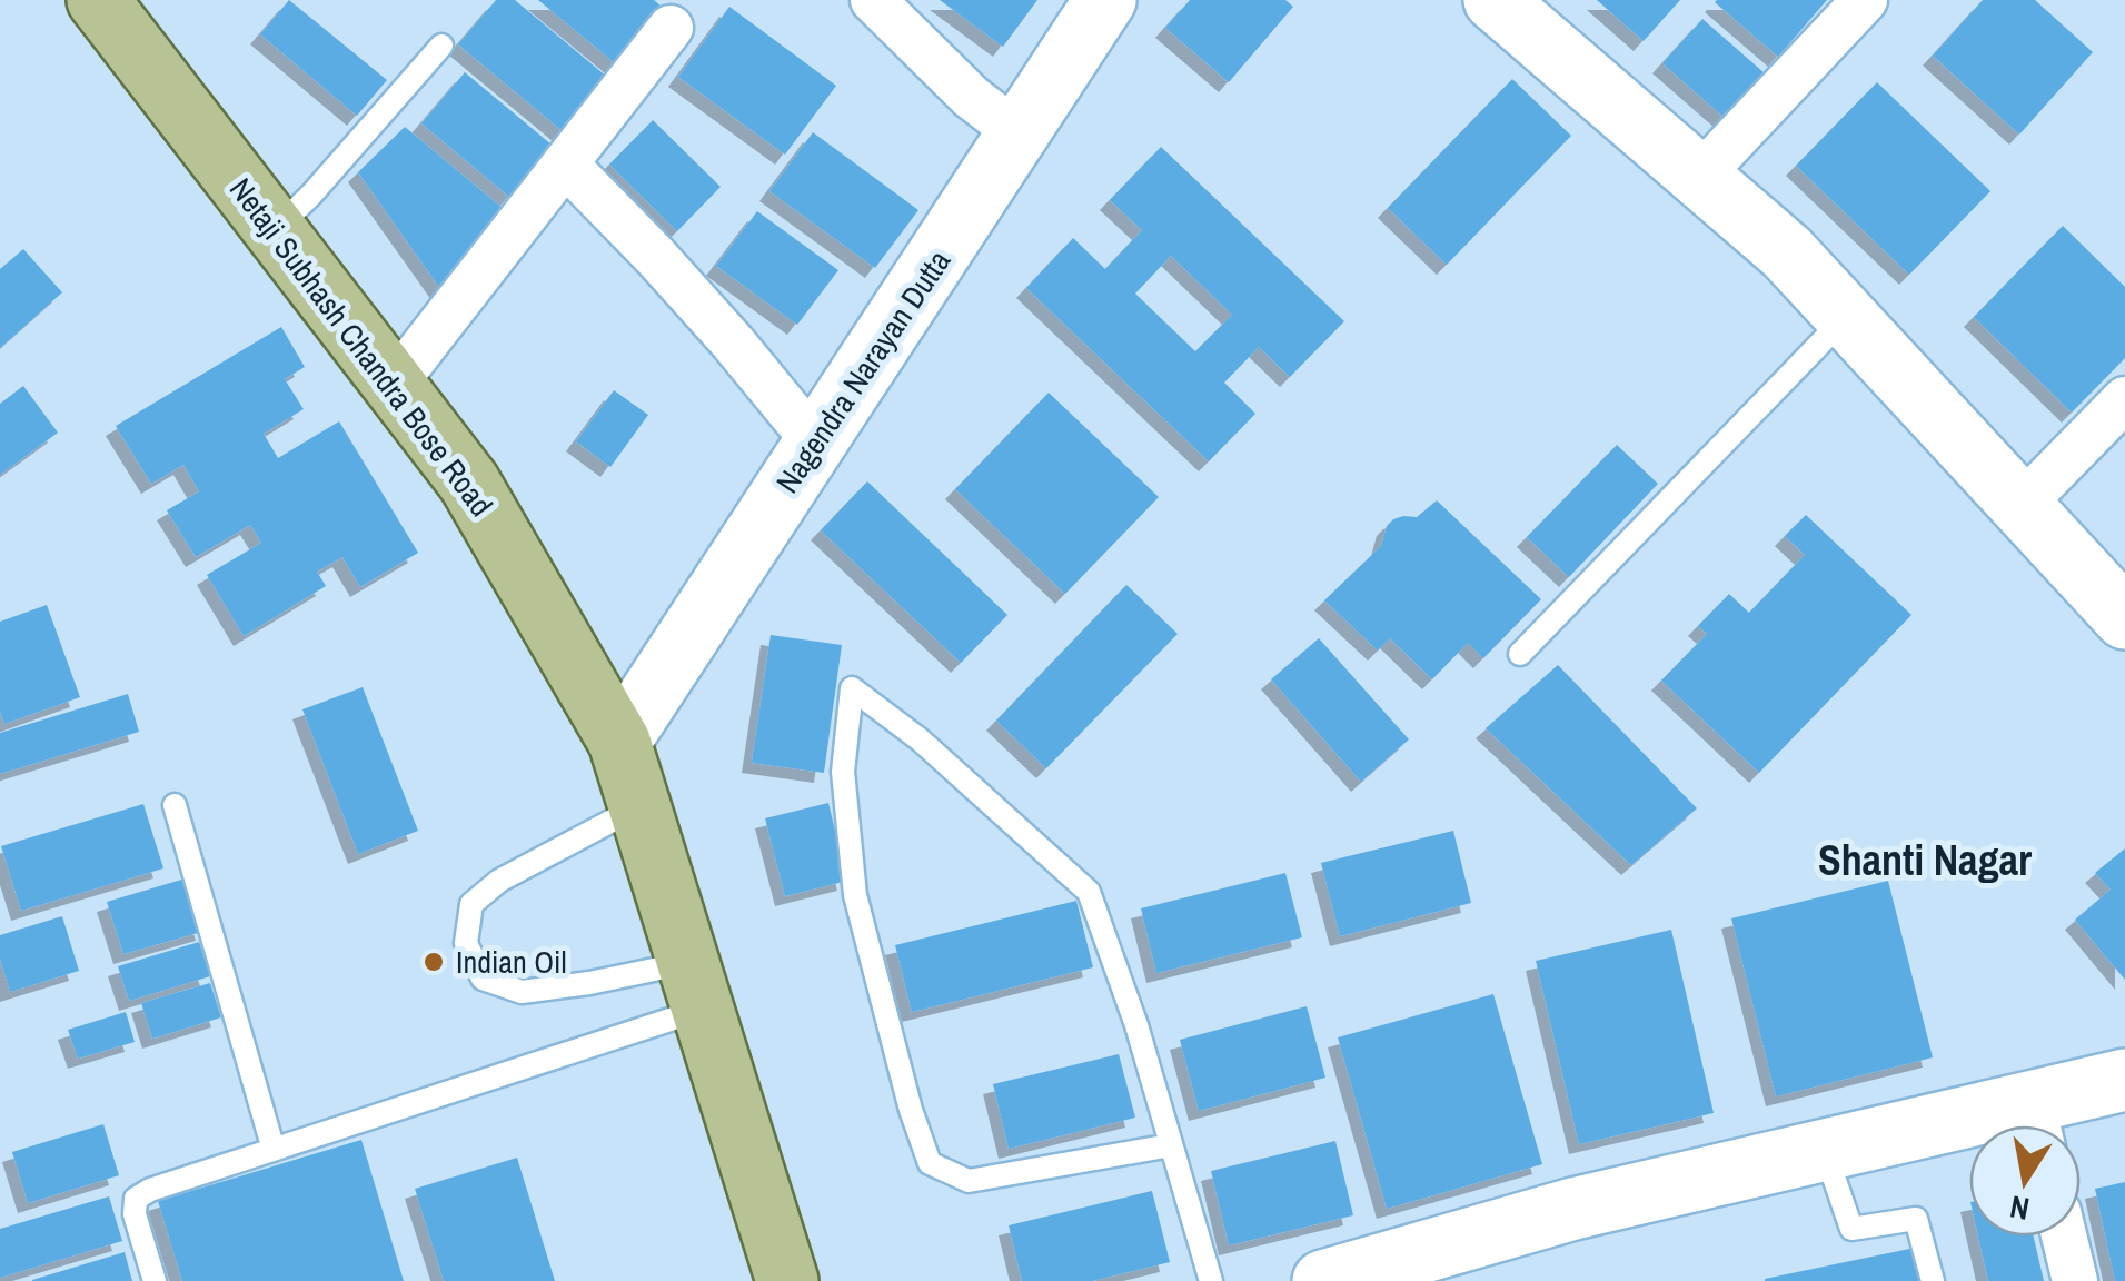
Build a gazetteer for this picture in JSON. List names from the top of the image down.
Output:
{
  "streets": {
    "main road": ["Netaji Subhash Chandra Bose Road"],
    "street": ["Nagendra Narayan Dutta"]
  },
  "crossings": [
    ["Netaji Subhash Chandra Bose Road", "Nagendra Narayan Dutta"]
  ],
  "districts": ["Shanti Nagar"],
  "places": ["Indian Oil"],
  "north": "bottom"
}
